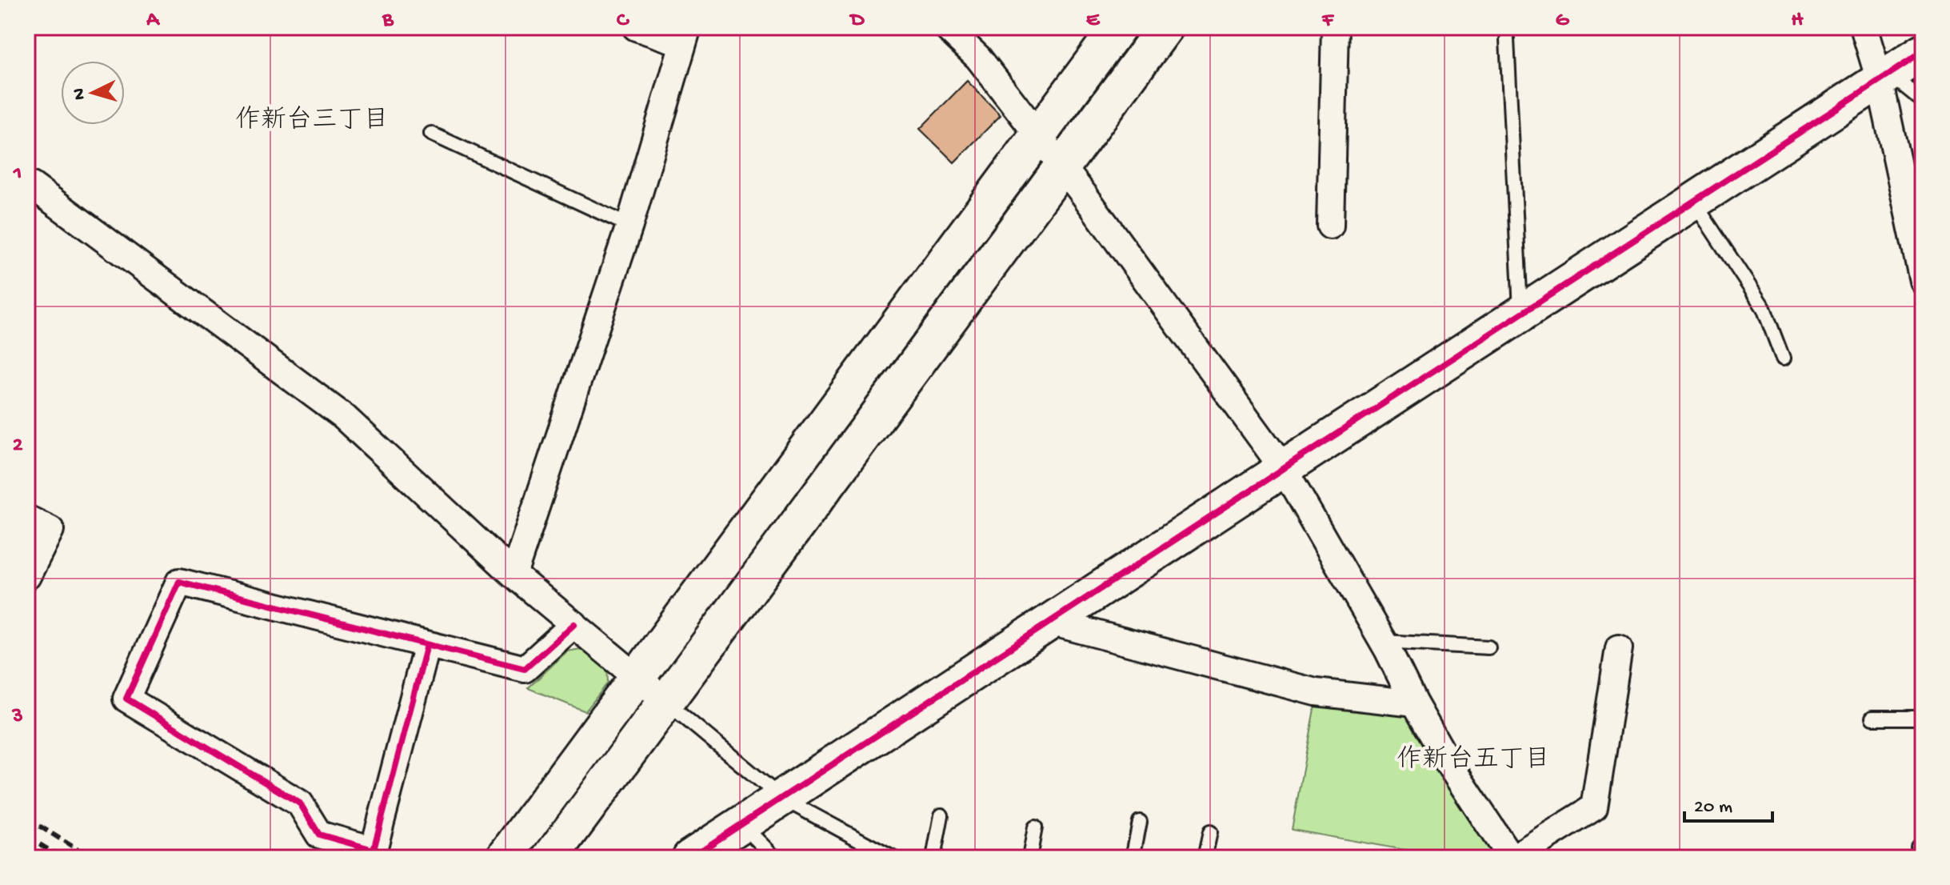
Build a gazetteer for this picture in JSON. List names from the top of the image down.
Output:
{
  "districts": ["作新台三丁目", "作新台五丁目"],
  "scale_bar": "20 m",
  "north": "left",
  "grid": {
    "columns": [
      "A",
      "B",
      "C",
      "D",
      "E",
      "F",
      "G",
      "H"
    ],
    "rows": ["1", "2", "3"]
  }
}
